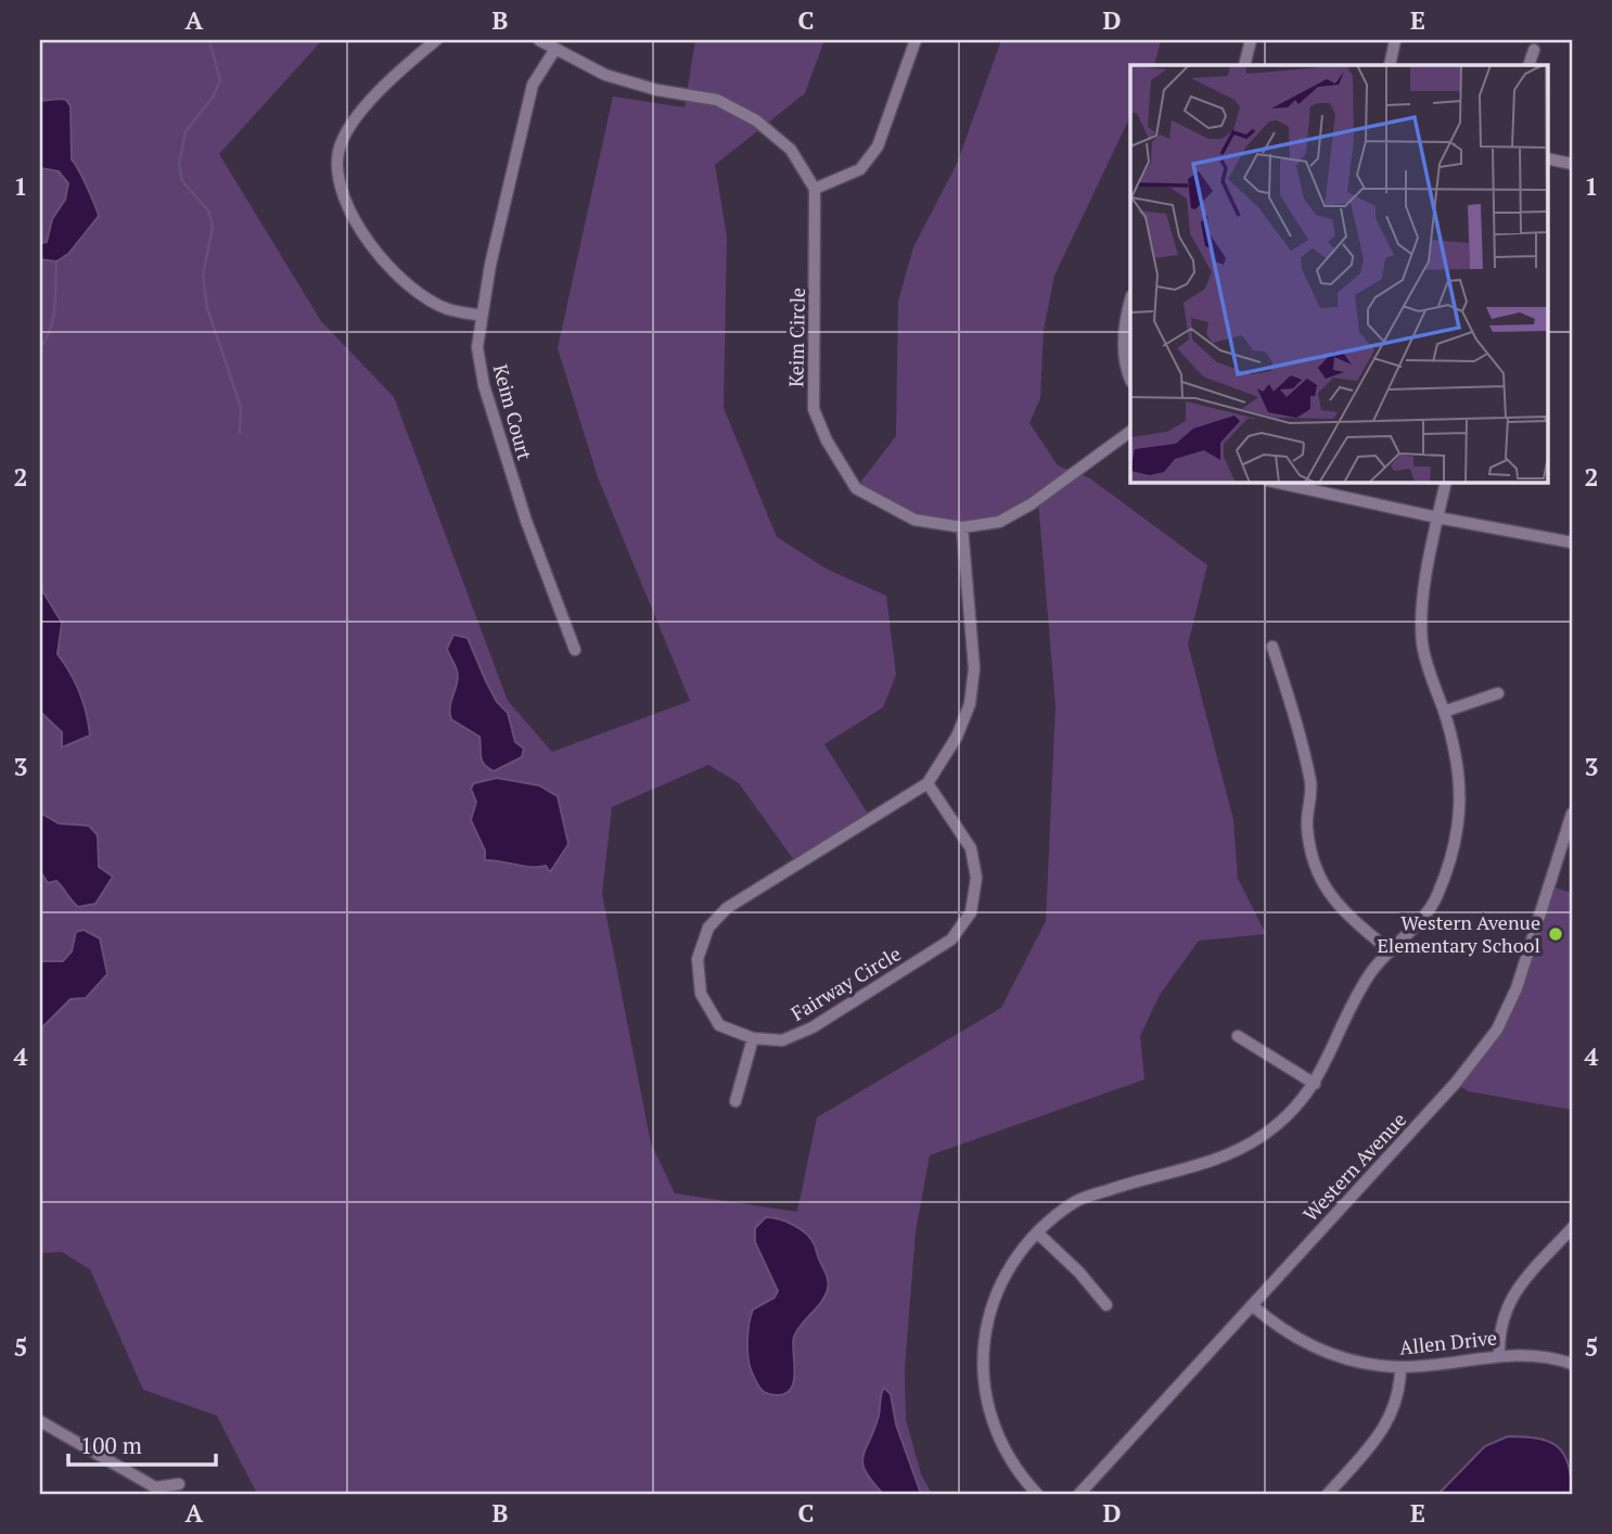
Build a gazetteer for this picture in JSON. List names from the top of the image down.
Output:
{
  "streets": {
    "street": [
      "Keim Circle",
      "Keim Court",
      "Fairway Circle",
      "Western Avenue",
      "Allen Drive"
    ]
  },
  "crossings": [
    ["Keim Circle", "Fairway Circle"],
    ["Western Avenue", "Allen Drive"]
  ],
  "places": ["Western Avenue Elementary School"],
  "scale_bar": "100 m",
  "grid": {
    "columns": [
      "A",
      "B",
      "C",
      "D",
      "E"
    ],
    "rows": [
      "1",
      "2",
      "3",
      "4",
      "5"
    ]
  }
}
